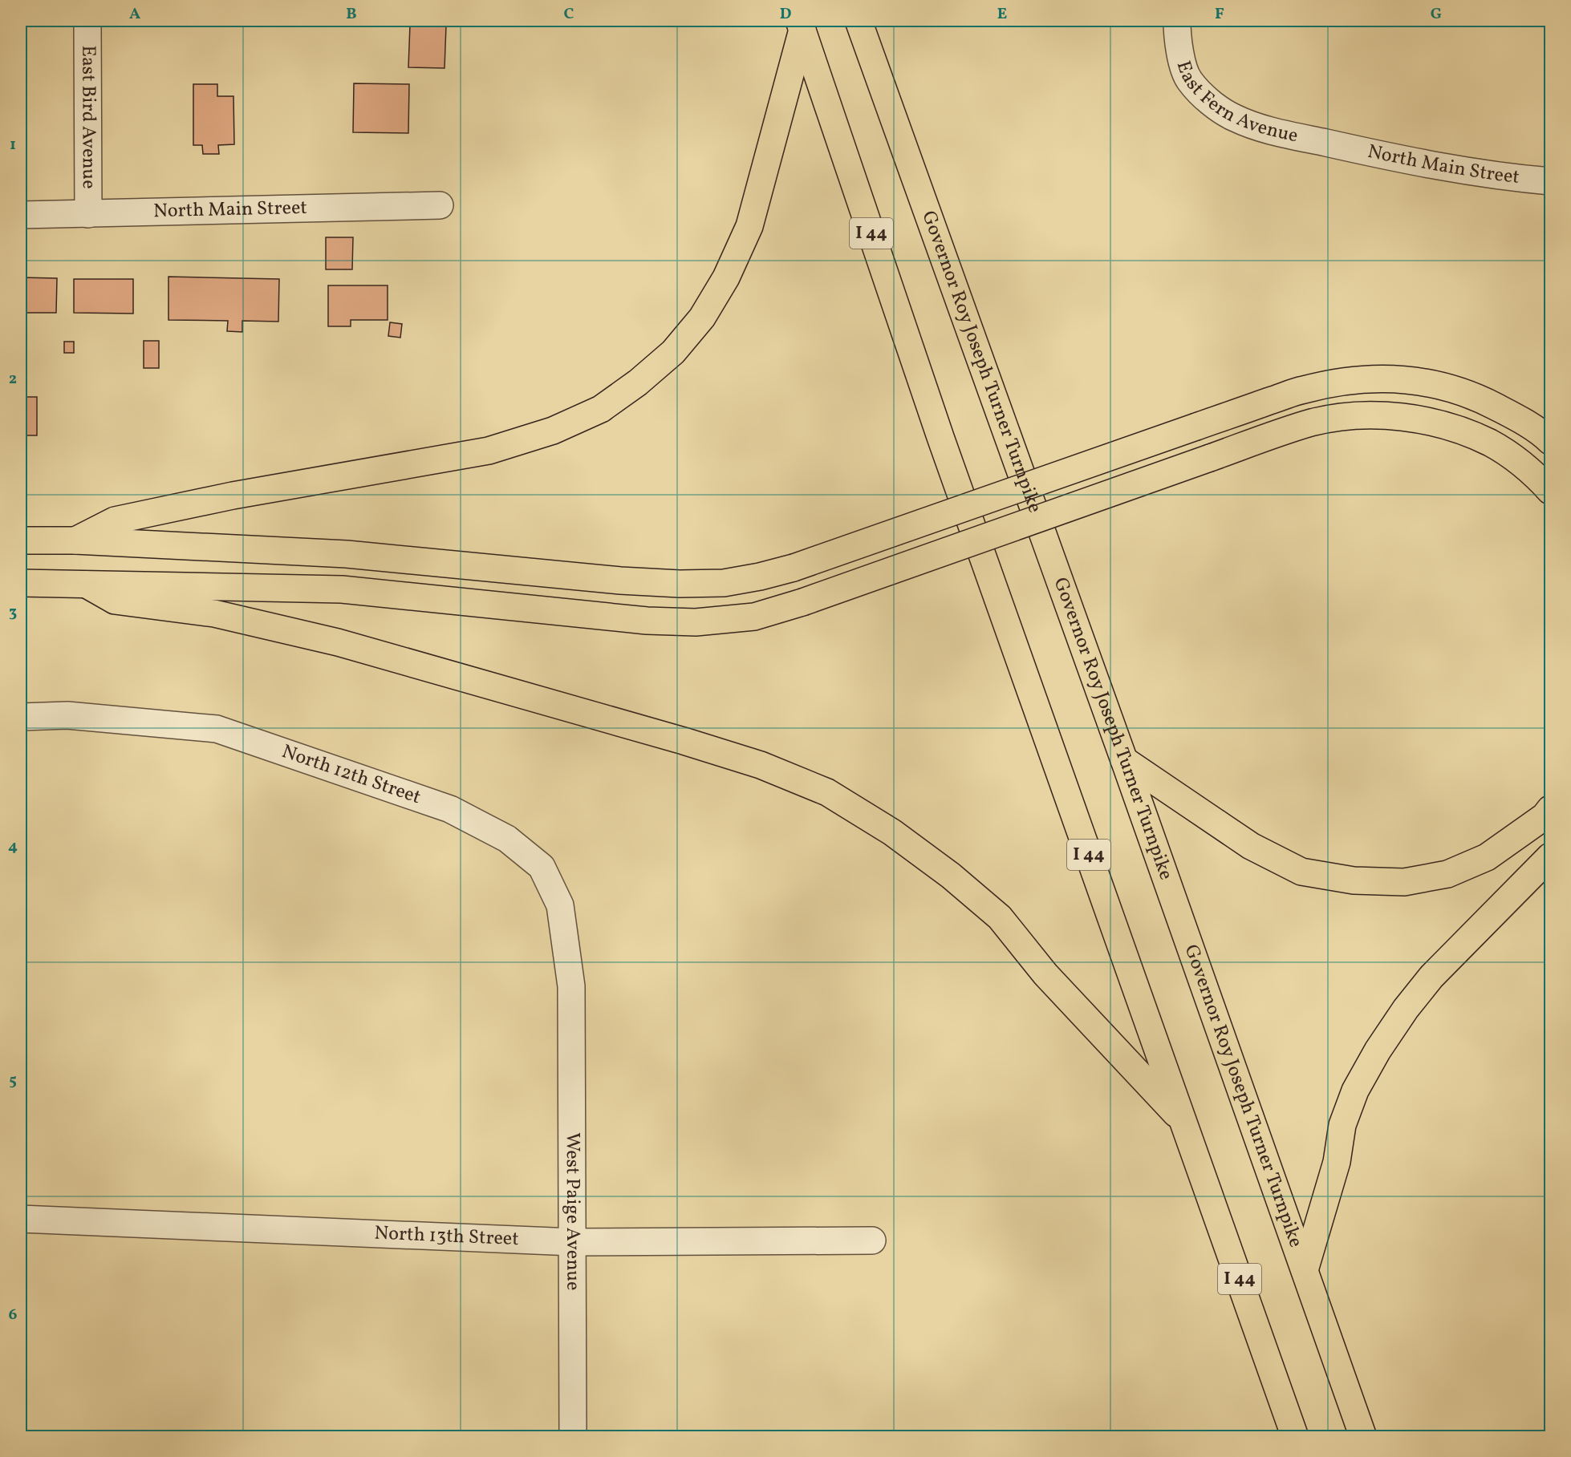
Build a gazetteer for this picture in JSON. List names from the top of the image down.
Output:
{
  "streets": {
    "highway": ["I 44", "Governor Roy Joseph Turner Turnpike"],
    "street": [
      "East Fern Avenue",
      "East Bird Avenue",
      "North Main Street",
      "North 12th Street",
      "West Paige Avenue",
      "North 13th Street"
    ]
  },
  "crossings": [
    ["East Fern Avenue", "North Main Street"],
    ["East Bird Avenue", "North Main Street"],
    ["North 12th Street", "West Paige Avenue"],
    ["West Paige Avenue", "North 13th Street"]
  ],
  "grid": {
    "columns": [
      "A",
      "B",
      "C",
      "D",
      "E",
      "F",
      "G"
    ],
    "rows": [
      "1",
      "2",
      "3",
      "4",
      "5",
      "6"
    ]
  }
}
